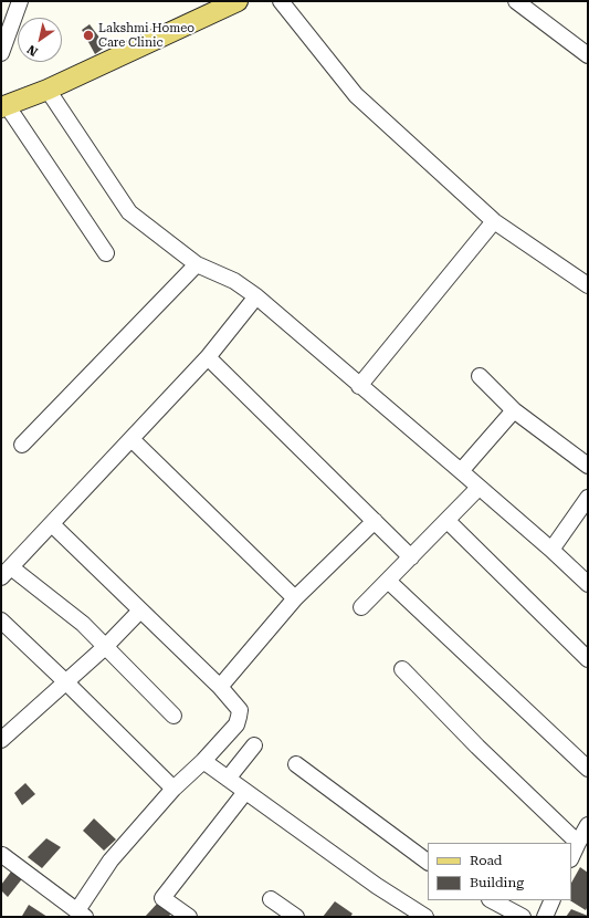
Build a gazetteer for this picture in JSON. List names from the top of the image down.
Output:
{
  "places": ["Lakshmi Homeo Care Clinic"],
  "legend": ["Road", "Building"],
  "north": "bottom left"
}
